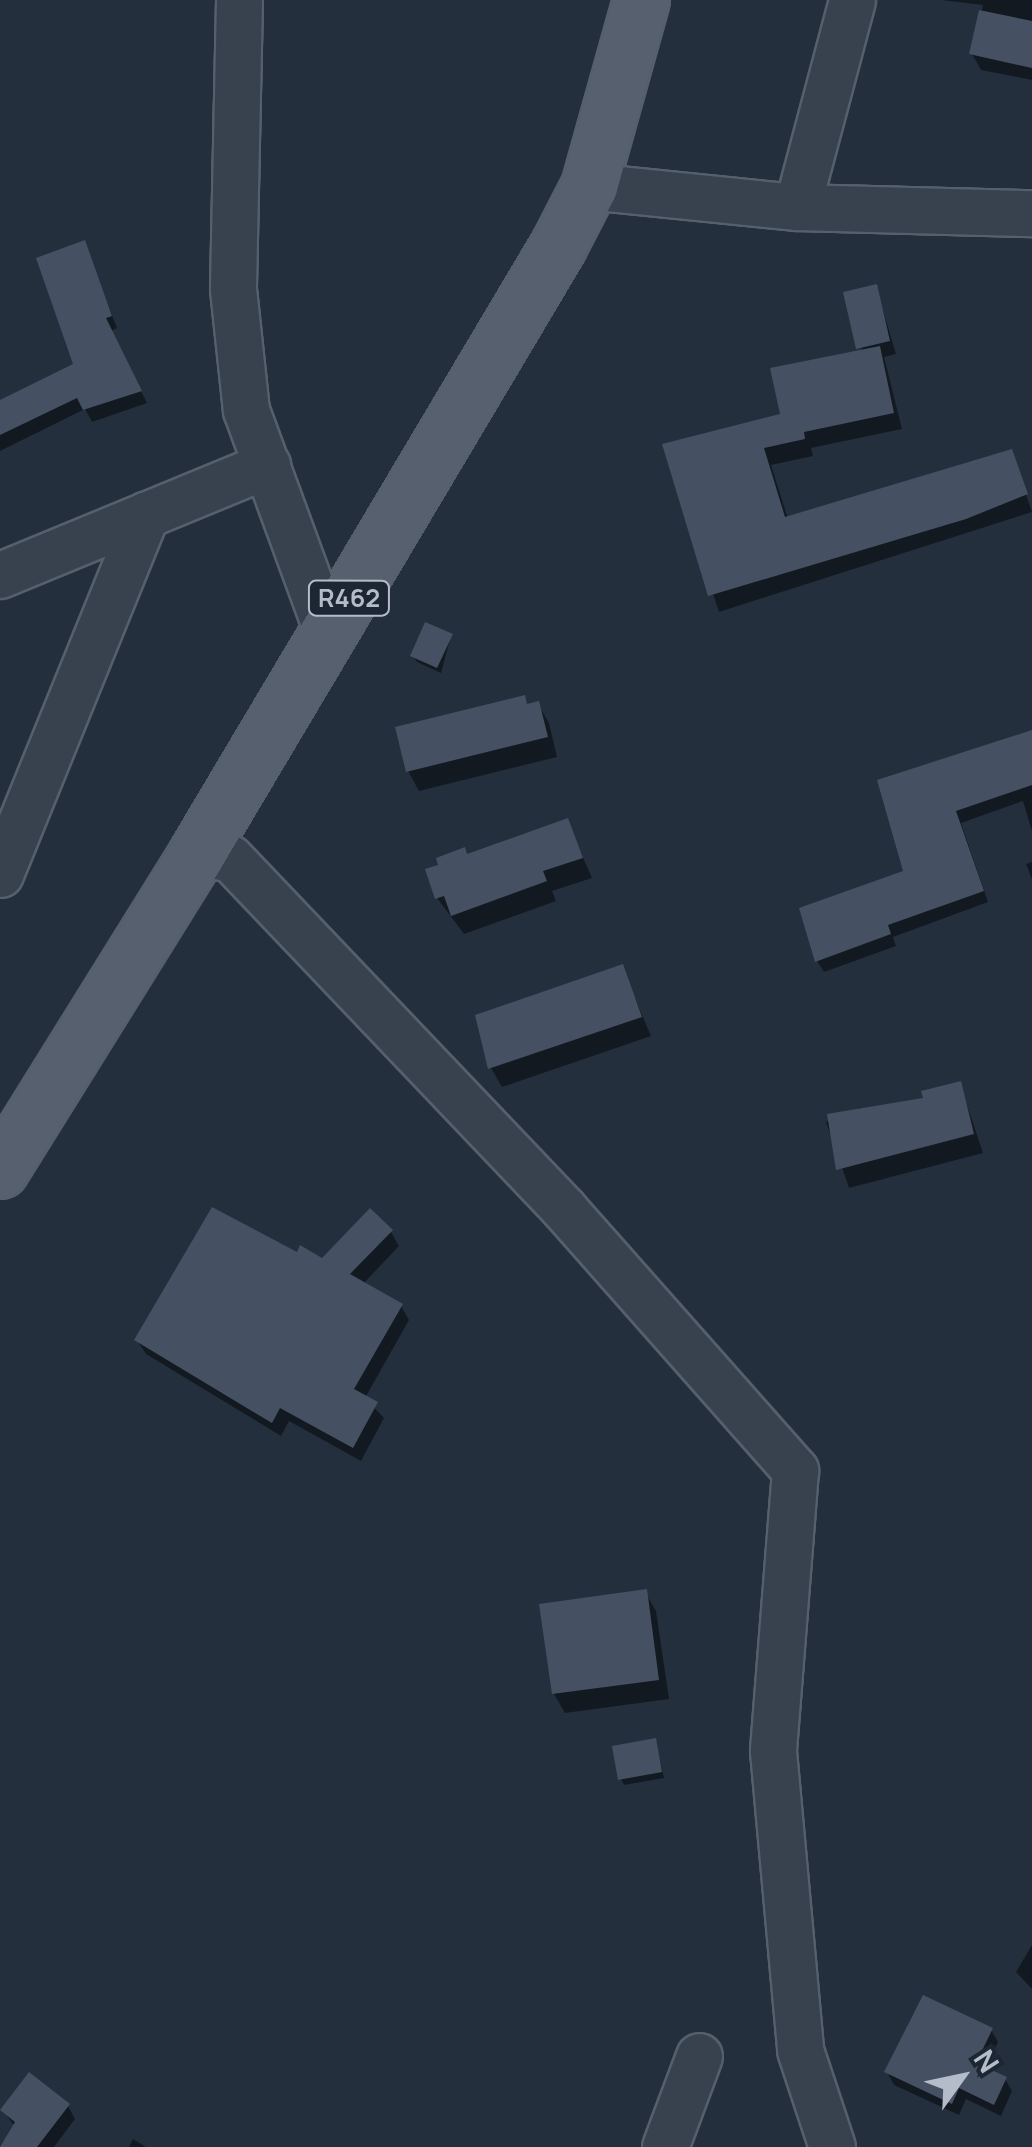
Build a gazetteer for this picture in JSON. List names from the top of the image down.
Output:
{
  "streets": {
    "main road": ["R462"]
  },
  "north": "top right"
}
